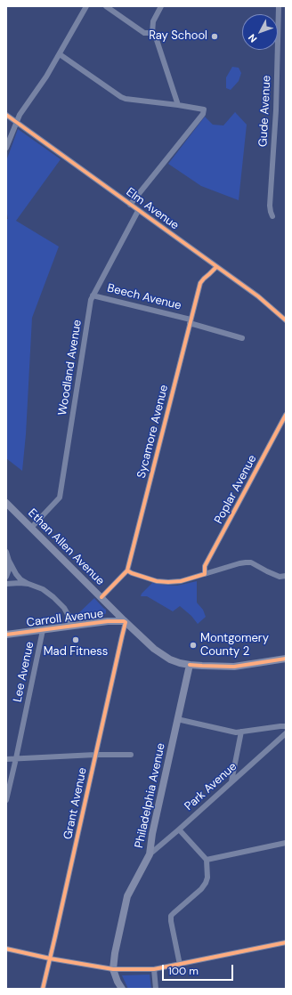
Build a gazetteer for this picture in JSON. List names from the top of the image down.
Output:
{
  "streets": {
    "main road": ["Ethan Allen Avenue", "Carroll Avenue", "Philadelphia Avenue"],
    "street": [
      "Gude Avenue",
      "Elm Avenue",
      "Beech Avenue",
      "Woodland Avenue",
      "Sycamore Avenue",
      "Poplar Avenue",
      "Lee Avenue",
      "Park Avenue",
      "Grant Avenue"
    ]
  },
  "crossings": [
    ["Elm Avenue", "Woodland Avenue"],
    ["Elm Avenue", "Sycamore Avenue"],
    ["Beech Avenue", "Woodland Avenue"],
    ["Beech Avenue", "Sycamore Avenue"],
    ["Woodland Avenue", "Ethan Allen Avenue"],
    ["Sycamore Avenue", "Ethan Allen Avenue"],
    ["Ethan Allen Avenue", "Carroll Avenue"],
    ["Ethan Allen Avenue", "Grant Avenue"],
    ["Carroll Avenue", "Lee Avenue"],
    ["Carroll Avenue", "Grant Avenue"],
    ["Park Avenue", "Philadelphia Avenue"]
  ],
  "places": ["Ray School", "Mad Fitness", "Montgomery County 2"],
  "scale_bar": "100 m",
  "north": "bottom left"
}
